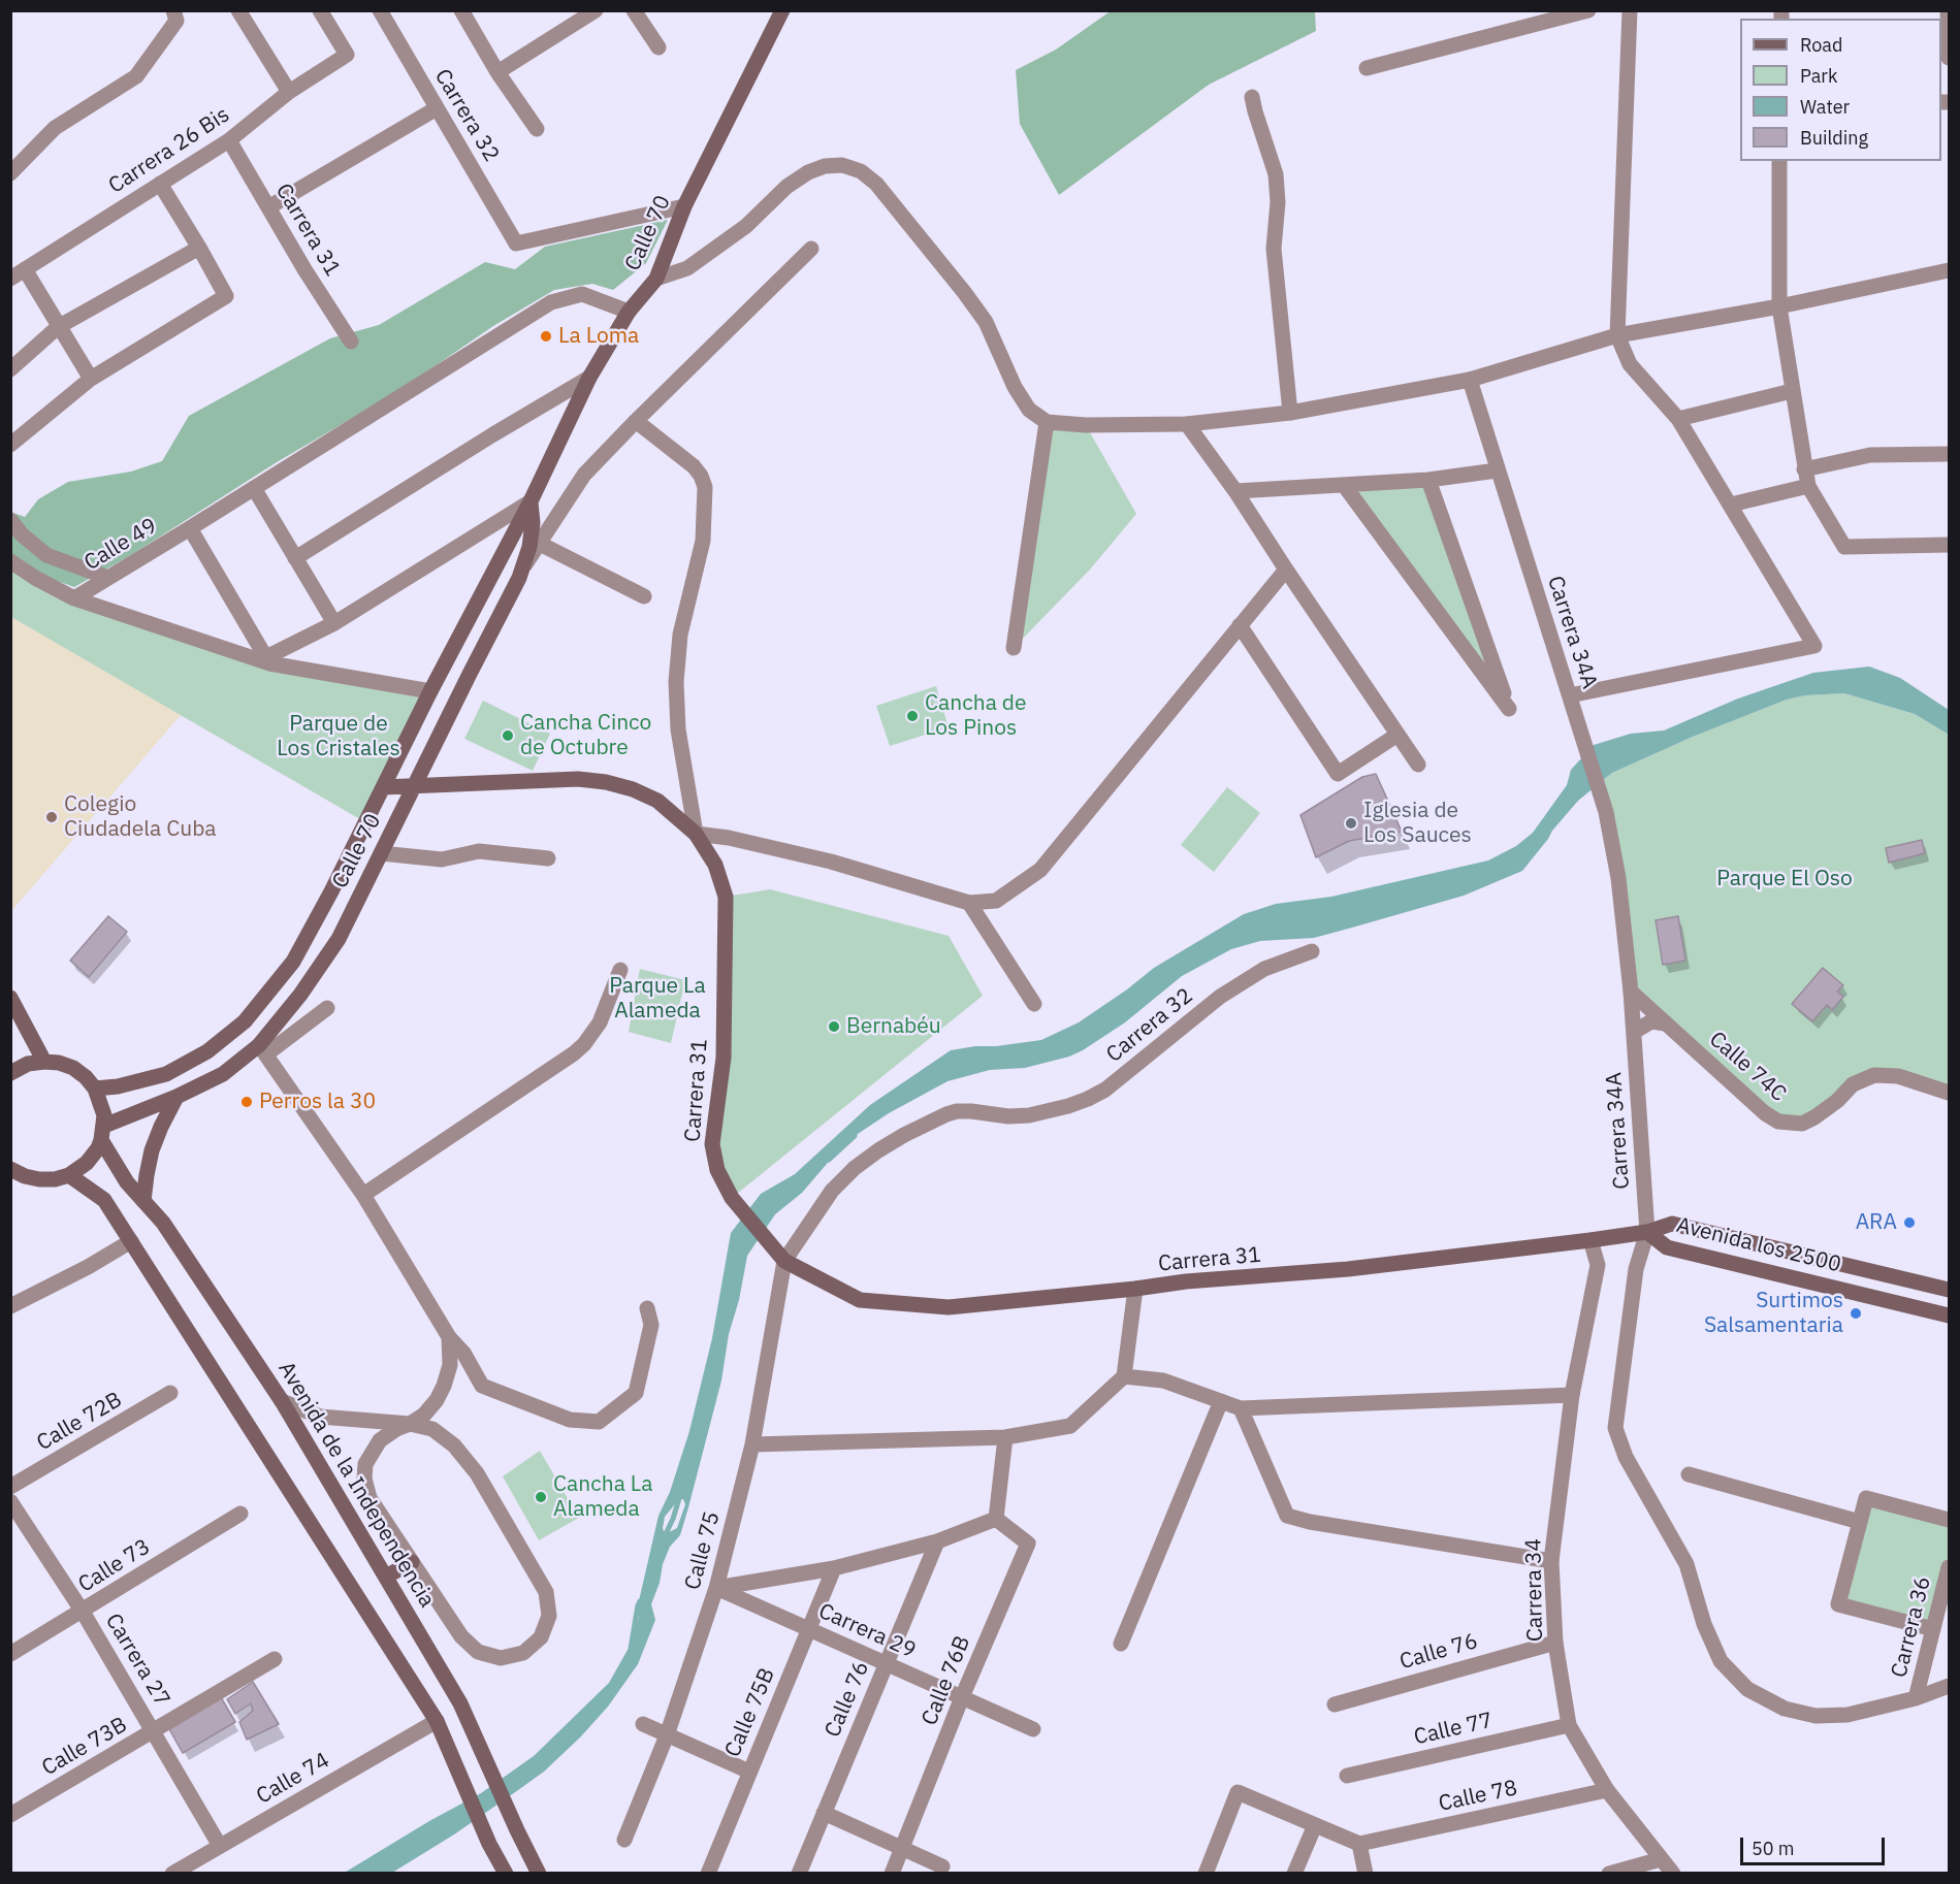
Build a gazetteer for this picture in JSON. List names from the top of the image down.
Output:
{
  "streets": {
    "main road": [
      "Carrera 31",
      "Calle 70",
      "Avenida los 2500",
      "Avenida de la Independencia"
    ],
    "street": [
      "Carrera 32",
      "Carrera 26 Bis",
      "Calle 49",
      "Carrera 34A",
      "Calle 74C",
      "Calle 72B",
      "Calle 75",
      "Calle 73",
      "Carrera 34",
      "Carrera 36",
      "Carrera 29",
      "Calle 76",
      "Carrera 27",
      "Calle 76B",
      "Calle 75B",
      "Calle 77",
      "Calle 73B",
      "Calle 74",
      "Calle 78"
    ]
  },
  "crossings": [
    ["Carrera 32", "Carrera 31"],
    ["Carrera 32", "Calle 70"],
    ["Carrera 32", "Calle 75"],
    ["Carrera 26 Bis", "Carrera 31"],
    ["Carrera 31", "Calle 70"],
    ["Carrera 31", "Carrera 34A"],
    ["Carrera 31", "Avenida los 2500"],
    ["Carrera 31", "Calle 75"],
    ["Carrera 31", "Carrera 34"],
    ["Calle 70", "Calle 49"],
    ["Calle 70", "Avenida de la Independencia"],
    ["Carrera 34A", "Calle 74C"],
    ["Carrera 34A", "Avenida los 2500"],
    ["Carrera 34A", "Carrera 36"],
    ["Calle 75", "Carrera 29"],
    ["Calle 73", "Carrera 27"],
    ["Carrera 34", "Calle 76"],
    ["Carrera 34", "Calle 77"],
    ["Carrera 34", "Calle 78"],
    ["Carrera 29", "Calle 76"],
    ["Carrera 29", "Calle 76B"],
    ["Carrera 29", "Calle 75B"],
    ["Carrera 27", "Calle 73B"],
    ["Carrera 27", "Calle 74"]
  ],
  "parks": ["Parque de Los Cristales", "Parque El Oso", "Parque La Alameda"],
  "places": [
    "La Loma",
    "Cancha de Los Pinos",
    "Cancha Cinco de Octubre",
    "Colegio Ciudadela Cuba",
    "Iglesia de Los Sauces",
    "Bernabéu",
    "Perros la 30",
    "ARA",
    "Surtimos Salsamentaria",
    "Cancha La Alameda"
  ],
  "legend": [
    "Road",
    "Park",
    "Water",
    "Building"
  ],
  "scale_bar": "50 m"
}
